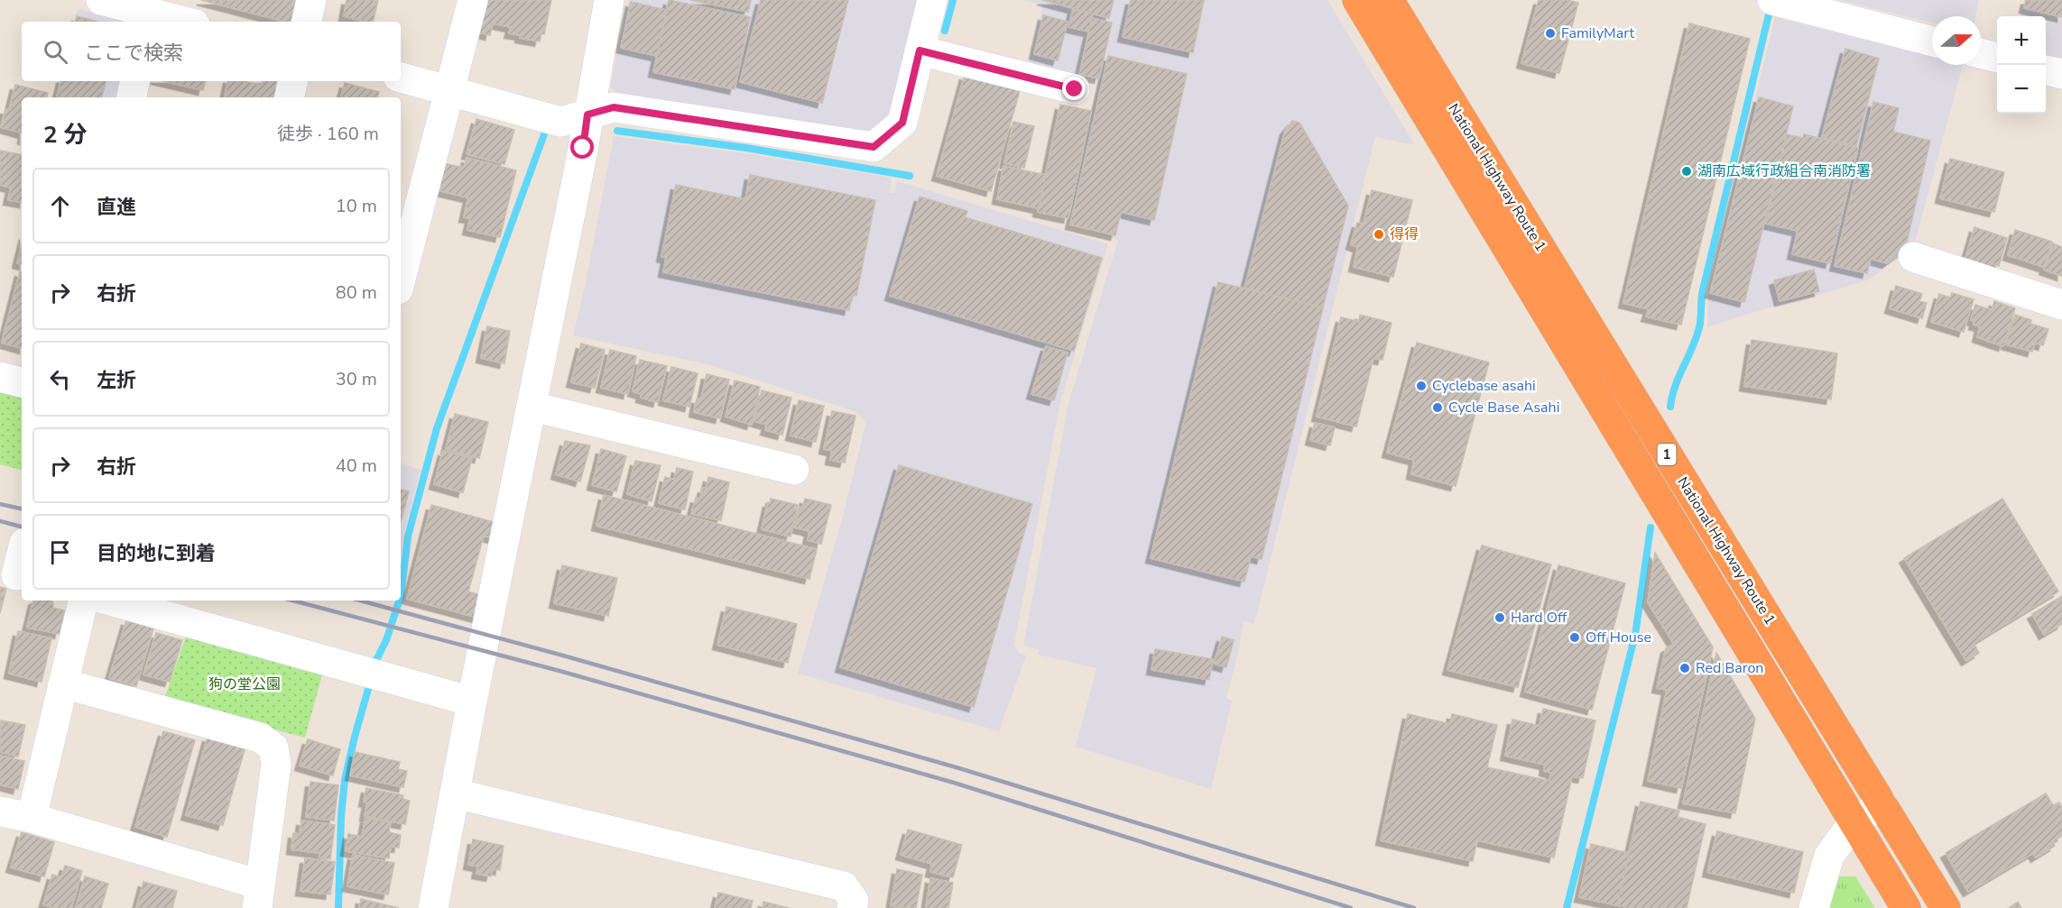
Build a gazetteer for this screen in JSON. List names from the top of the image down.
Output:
{
  "streets": {
    "highway": ["National Highway Route 1", "1"]
  },
  "parks": ["狗の堂公園"],
  "places": [
    "FamilyMart",
    "湖南広域行政組合南消防署",
    "得得",
    "Cyclebase asahi",
    "Cycle Base Asahi",
    "Hard Off",
    "Off House",
    "Red Baron"
  ],
  "north": "right",
  "page": {
    "map_buttons": ["+", "−"],
    "search": "ここで検索",
    "heading": ["2 分", "徒歩 · 160 m"],
    "list": [
      ["直進", "10 m"],
      ["右折", "80 m"],
      ["左折", "30 m"],
      ["右折", "40 m"],
      "目的地に到着"
    ]
  }
}
